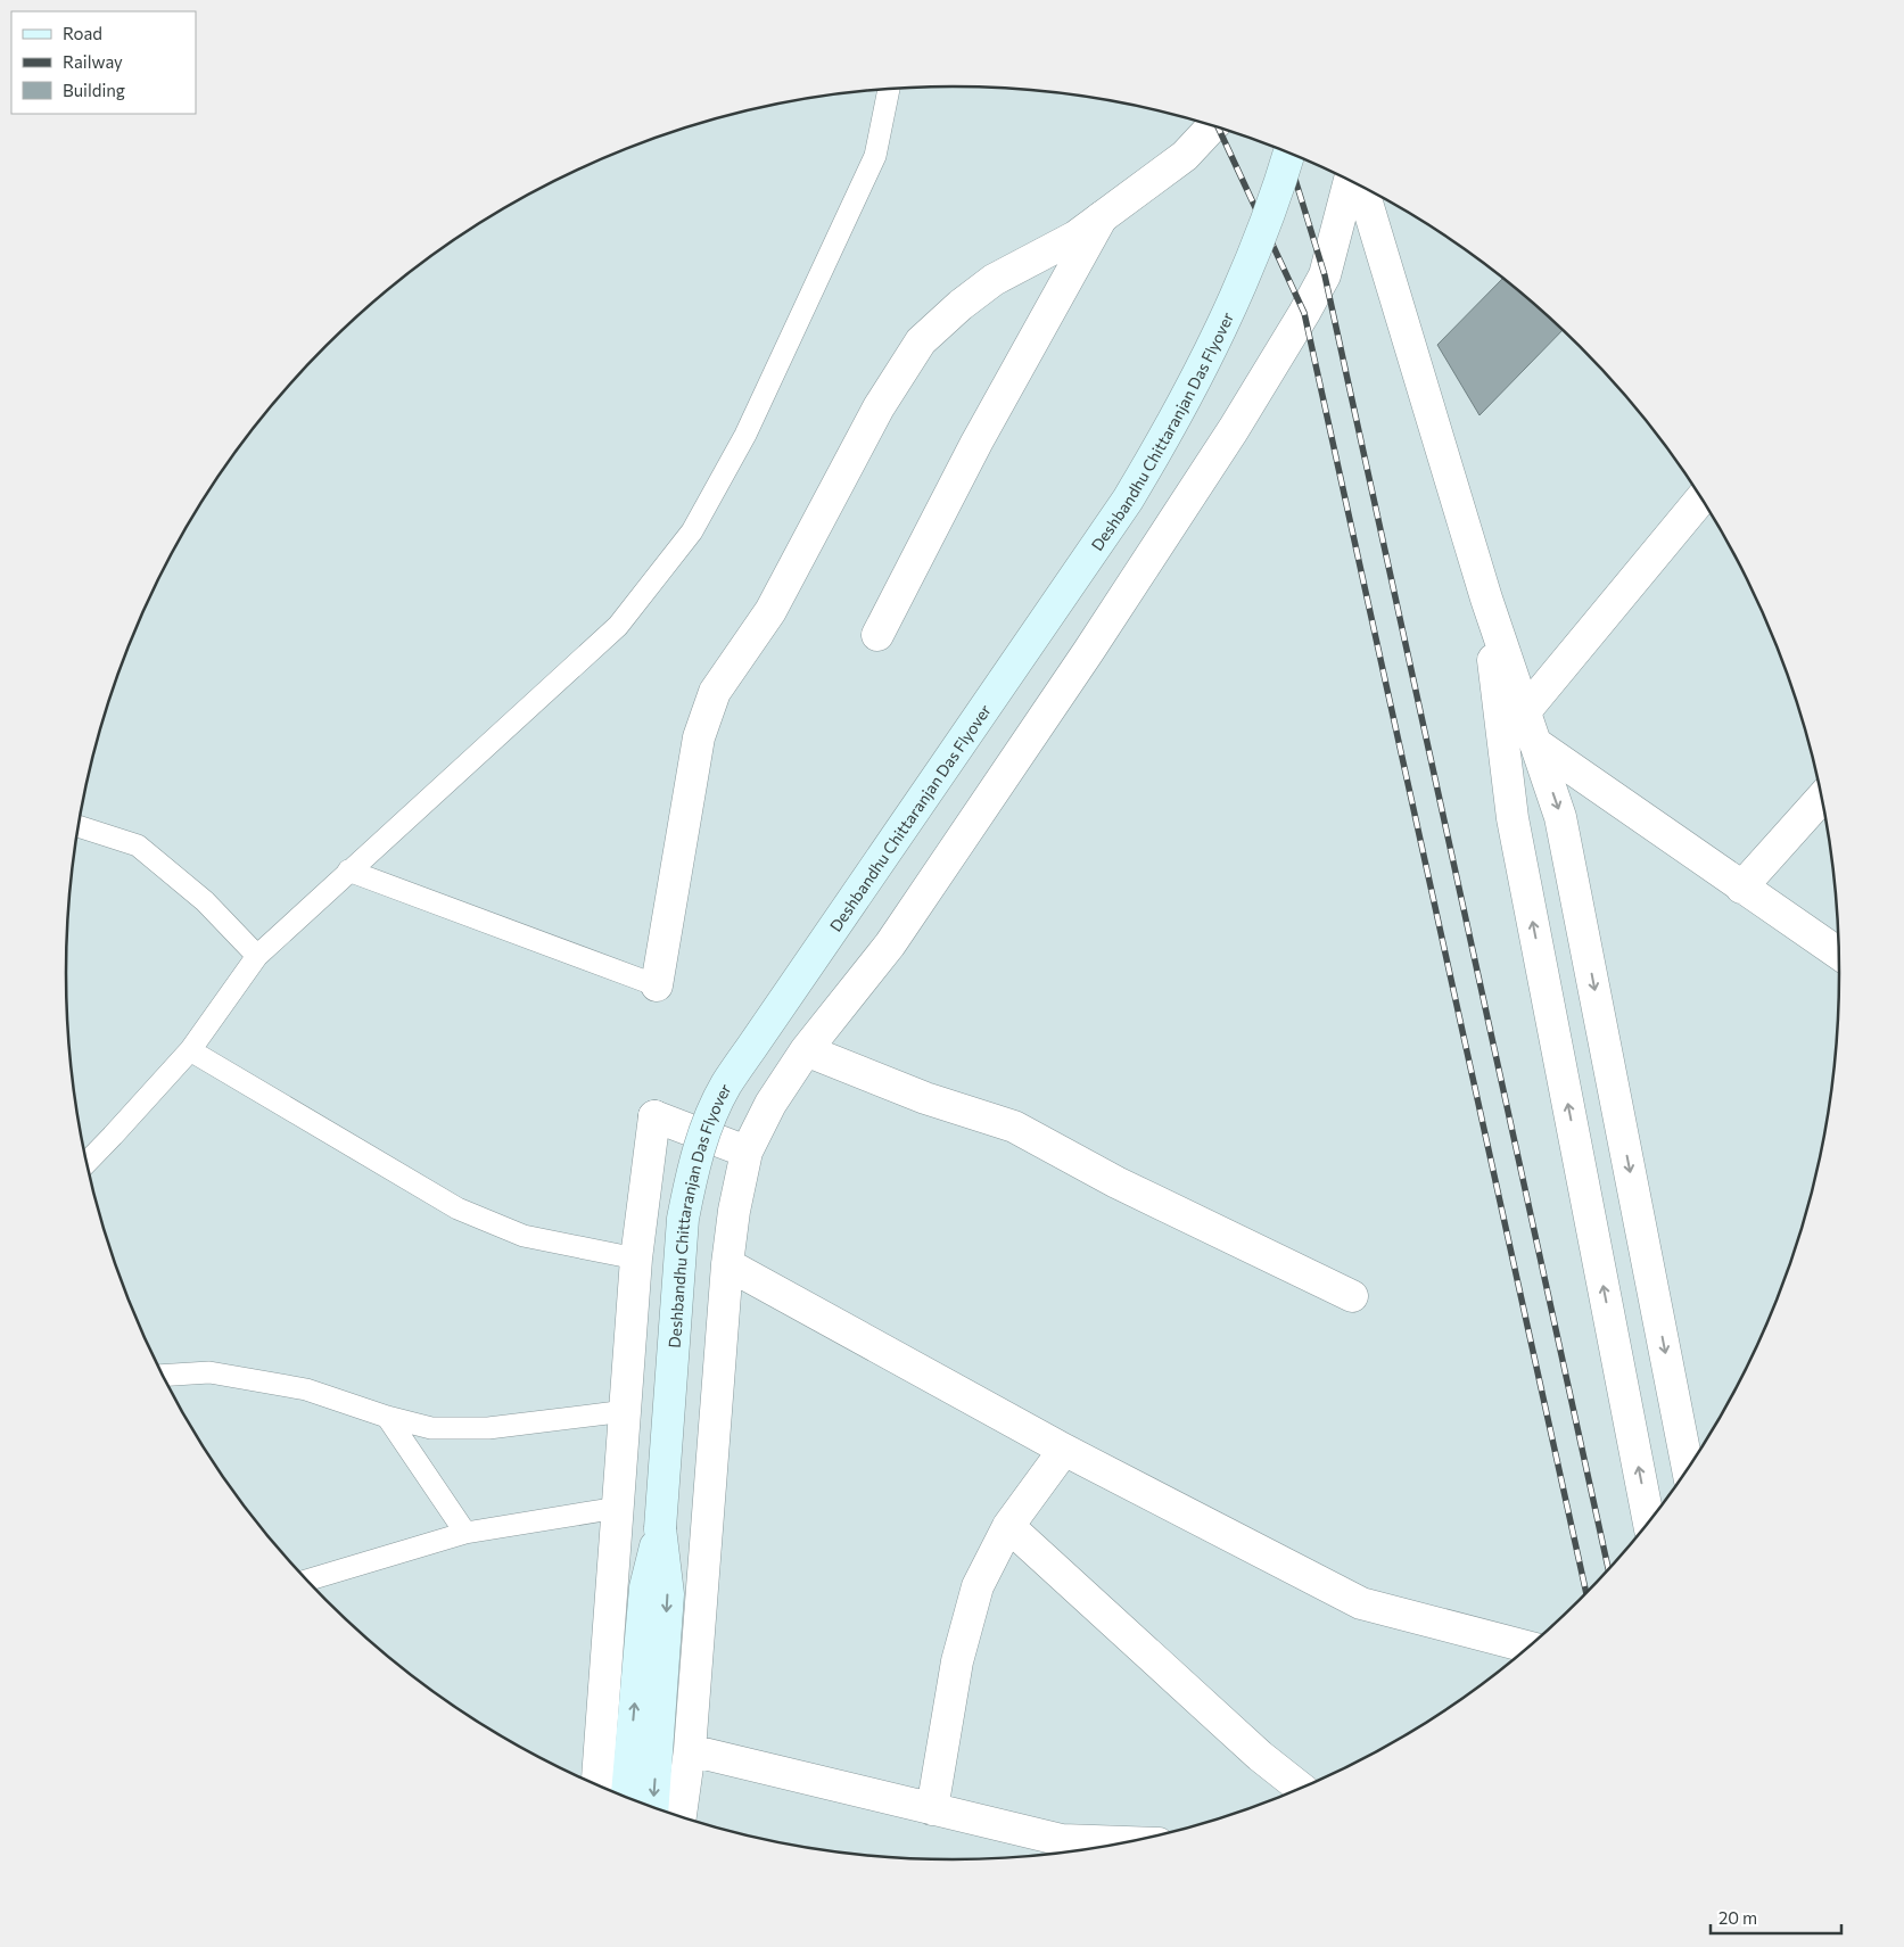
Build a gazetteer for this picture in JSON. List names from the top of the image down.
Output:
{
  "streets": {
    "main road": ["Deshbandhu Chittaranjan Das Flyover"]
  },
  "legend": ["Road", "Railway", "Building"],
  "scale_bar": "20 m"
}
